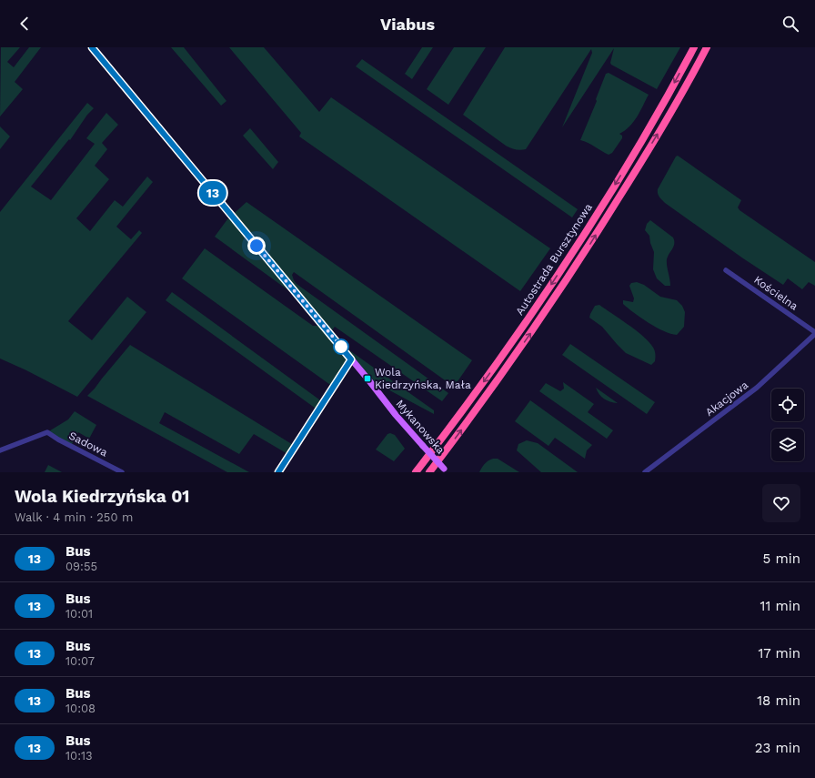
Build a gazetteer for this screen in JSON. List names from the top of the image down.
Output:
{
  "streets": {
    "highway": ["Autostrada Bursztynowa"],
    "main road": ["Mykanowska"],
    "street": ["Kościelna", "Akacjowa", "Sadowa"]
  },
  "crossings": [
    ["Kościelna", "Akacjowa"]
  ],
  "places": {
    "transit": ["Wola Kiedrzyńska, Mała"]
  },
  "lines": ["bus line 13"],
  "page": {
    "header": "Viabus",
    "on_map": "13",
    "heading": ["Wola Kiedrzyńska 01", "Walk · 4 min · 250 m"],
    "list": [
      {
        "mark": "13",
        "name": "Bus",
        "note": "09:55",
        "value": "5 min"
      },
      {
        "mark": "13",
        "name": "Bus",
        "note": "10:01",
        "value": "11 min"
      },
      {
        "mark": "13",
        "name": "Bus",
        "note": "10:07",
        "value": "17 min"
      },
      {
        "mark": "13",
        "name": "Bus",
        "note": "10:08",
        "value": "18 min"
      },
      {
        "mark": "13",
        "name": "Bus",
        "note": "10:13",
        "value": "23 min"
      }
    ]
  }
}
